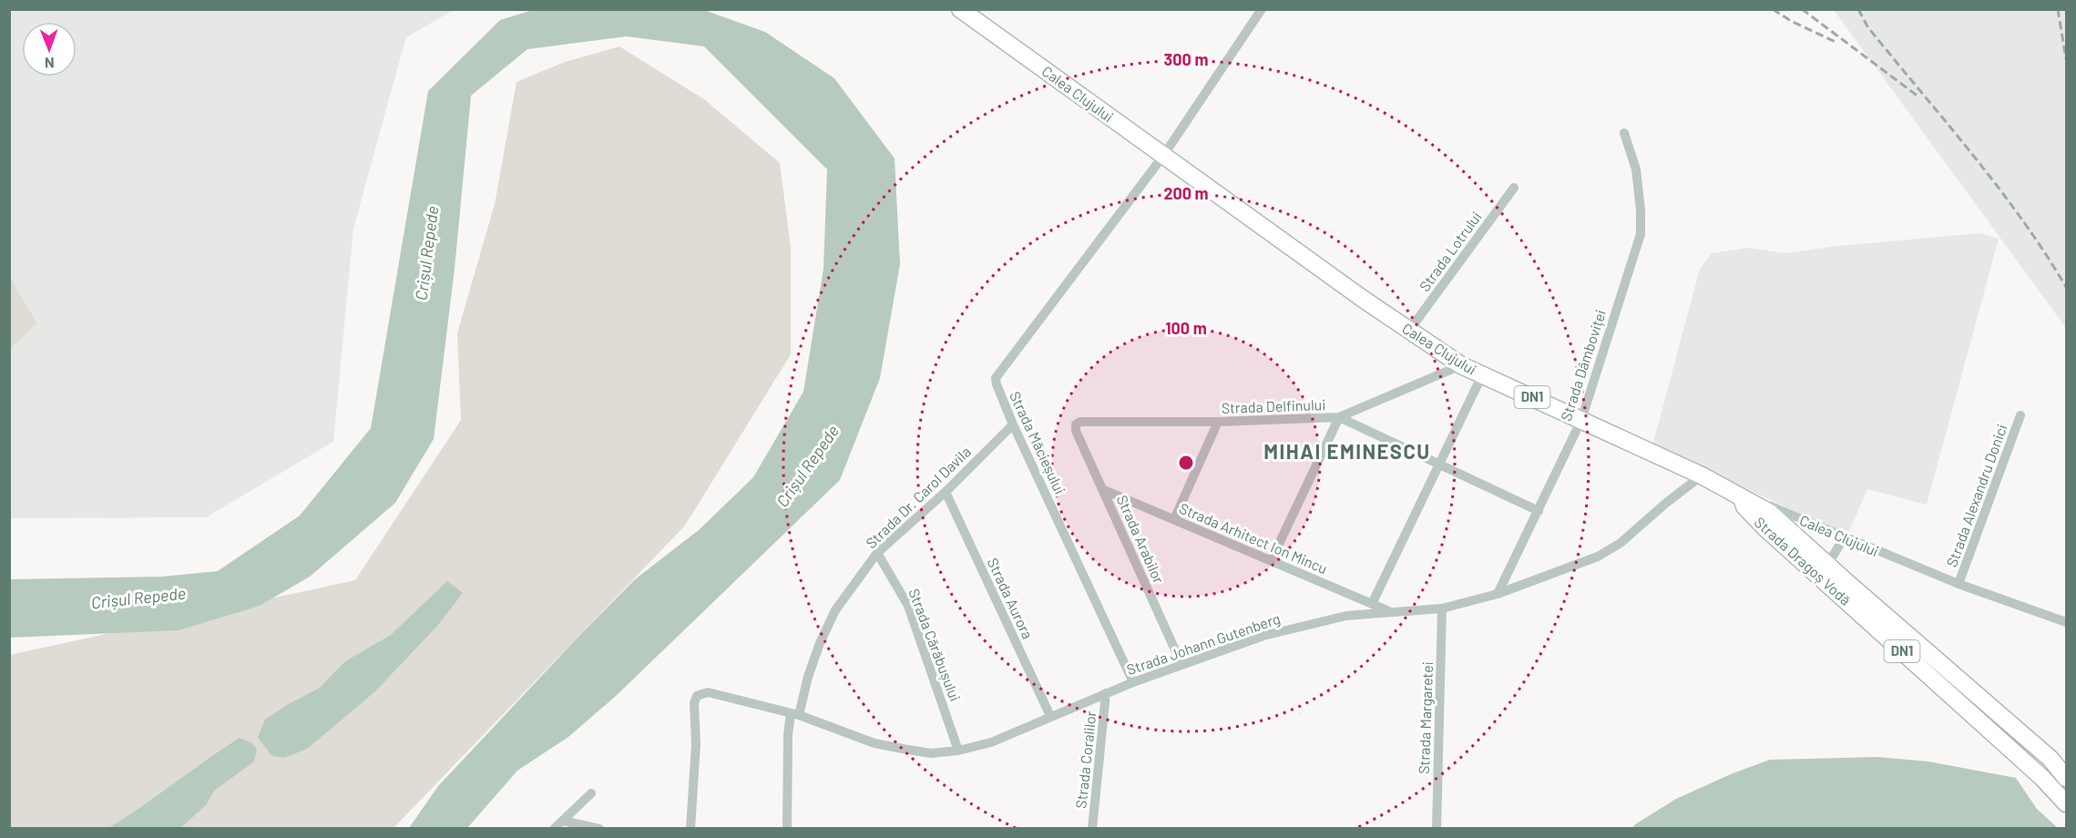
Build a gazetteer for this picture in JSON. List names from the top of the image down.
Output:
{
  "streets": {
    "main road": ["Calea Clujului", "DN1", "Strada Dragoș Vodă"],
    "street": [
      "Strada Lotrului",
      "Strada Dâmboviței",
      "Strada Delfinului",
      "Strada Măcieșului",
      "Strada Alexandru Donici",
      "Strada Dr. Carol Davila",
      "Strada Arhitect Ion Mincu",
      "Strada Arabilor",
      "Strada Aurora",
      "Strada Johann Gutenberg",
      "Strada Cărăbușului",
      "Strada Margaretei",
      "Strada Coralilor"
    ]
  },
  "crossings": [
    ["Calea Clujului", "Strada Lotrului"],
    ["Calea Clujului", "Strada Dâmboviței"],
    ["Calea Clujului", "Strada Delfinului"],
    ["Calea Clujului", "Strada Măcieșului"],
    ["Calea Clujului", "Strada Alexandru Donici"],
    ["Calea Clujului", "Strada Dragoș Vodă"],
    ["Calea Clujului", "Strada Johann Gutenberg"],
    ["Strada Dâmboviței", "Strada Johann Gutenberg"],
    ["Strada Delfinului", "Strada Arabilor"],
    ["Strada Măcieșului", "Strada Dr. Carol Davila"],
    ["Strada Măcieșului", "Strada Johann Gutenberg"],
    ["Strada Dr. Carol Davila", "Strada Aurora"],
    ["Strada Dr. Carol Davila", "Strada Johann Gutenberg"],
    ["Strada Dr. Carol Davila", "Strada Cărăbușului"],
    ["Strada Arhitect Ion Mincu", "Strada Arabilor"],
    ["Strada Arhitect Ion Mincu", "Strada Johann Gutenberg"],
    ["Strada Arabilor", "Strada Johann Gutenberg"],
    ["Strada Aurora", "Strada Johann Gutenberg"],
    ["Strada Johann Gutenberg", "Strada Cărăbușului"],
    ["Strada Johann Gutenberg", "Strada Margaretei"],
    ["Strada Johann Gutenberg", "Strada Coralilor"]
  ],
  "districts": ["MIHAI EMINESCU"],
  "water": ["Crișul Repede"],
  "north": "bottom",
  "rings": ["300 m", "200 m", "100 m"]
}
